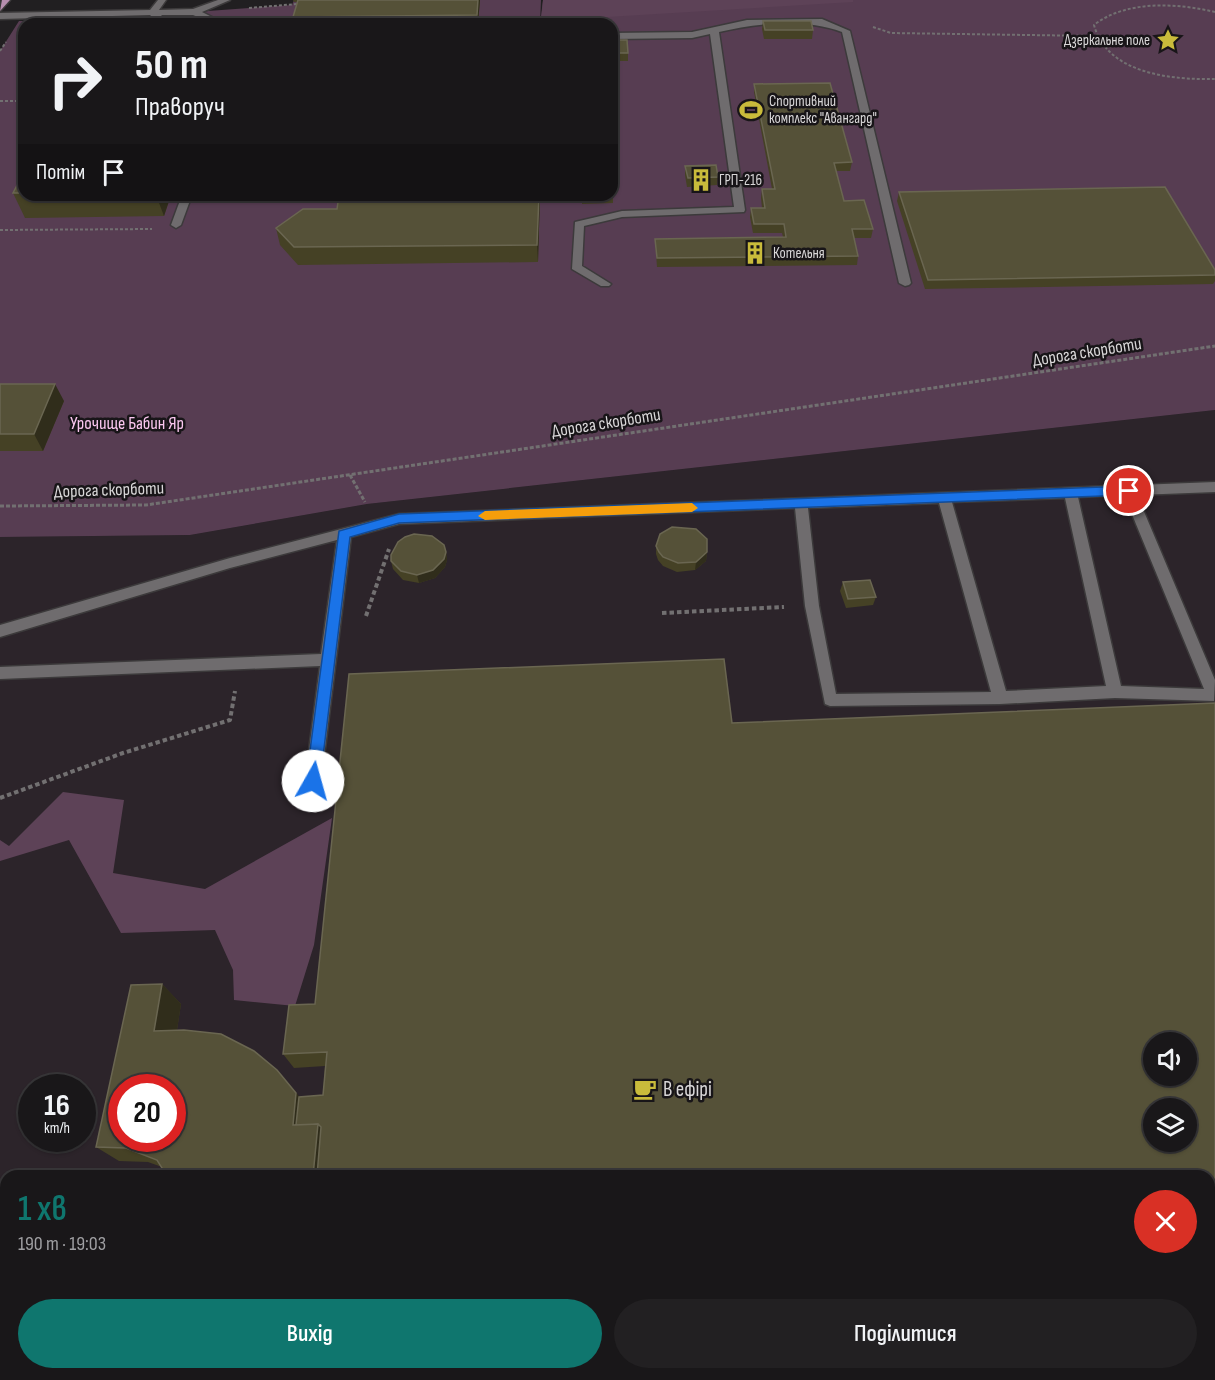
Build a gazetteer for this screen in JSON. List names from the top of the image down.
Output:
{
  "streets": {
    "path": ["Дорога скорботи"]
  },
  "parks": ["Урочище Бабин Яр"],
  "places": {
    "place": ["Дзеркальне поле"],
    "sports": ["Спортивний комплекс \"Авангард\""],
    "building": ["ГРП-216", "Котельня"],
    "cafe": ["В ефірі"]
  },
  "page": {
    "turn": ["50 m", "Праворуч"],
    "then": "Потім",
    "speed": "16 km/h",
    "limit": "20",
    "heading": ["1 хв", "190 m · 19:03"],
    "buttons": ["Вихід", "Поділитися"]
  }
}
